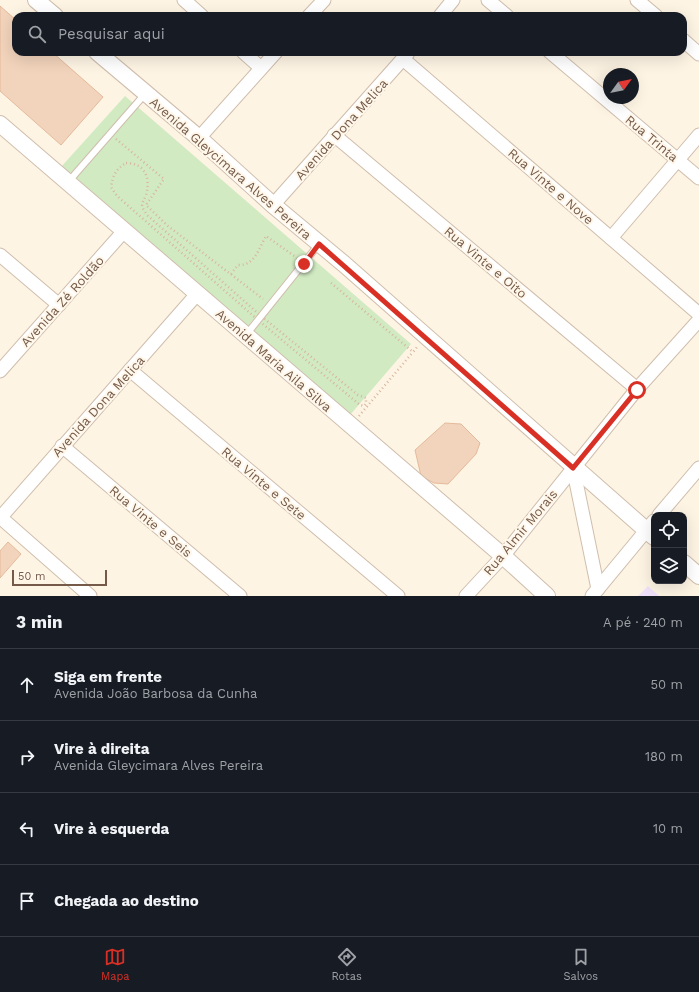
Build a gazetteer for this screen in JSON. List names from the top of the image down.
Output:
{
  "streets": {
    "street": [
      "Avenida Dona Melica",
      "Rua Trinta",
      "Avenida Gleycimara Alves Pereira",
      "Rua Vinte e Nove",
      "Rua Vinte e Oito",
      "Avenida Zé Roldão",
      "Avenida Maria Aila Silva",
      "Rua Vinte e Sete",
      "Rua Vinte e Seis",
      "Rua Almir Morais"
    ]
  },
  "crossings": [
    ["Avenida Dona Melica", "Avenida Gleycimara Alves Pereira"],
    ["Avenida Dona Melica", "Rua Vinte e Oito"],
    ["Avenida Dona Melica", "Avenida Maria Aila Silva"],
    ["Avenida Dona Melica", "Rua Vinte e Sete"],
    ["Avenida Dona Melica", "Rua Vinte e Seis"],
    ["Avenida Gleycimara Alves Pereira", "Rua Almir Morais"],
    ["Rua Vinte e Oito", "Rua Almir Morais"],
    ["Avenida Zé Roldão", "Avenida Maria Aila Silva"],
    ["Avenida Maria Aila Silva", "Rua Almir Morais"]
  ],
  "scale_bar": "50 m",
  "north": "top right",
  "page": {
    "search": "Pesquisar aqui",
    "scale": "50 m",
    "heading": ["3 min", "A pé · 240 m"],
    "list": [
      ["Siga em frente", "Avenida João Barbosa da Cunha", "50 m"],
      ["Vire à direita", "Avenida Gleycimara Alves Pereira", "180 m"],
      ["Vire à esquerda", "10 m"],
      "Chegada ao destino"
    ],
    "nav": ["Mapa", "Rotas", "Salvos"]
  }
}
